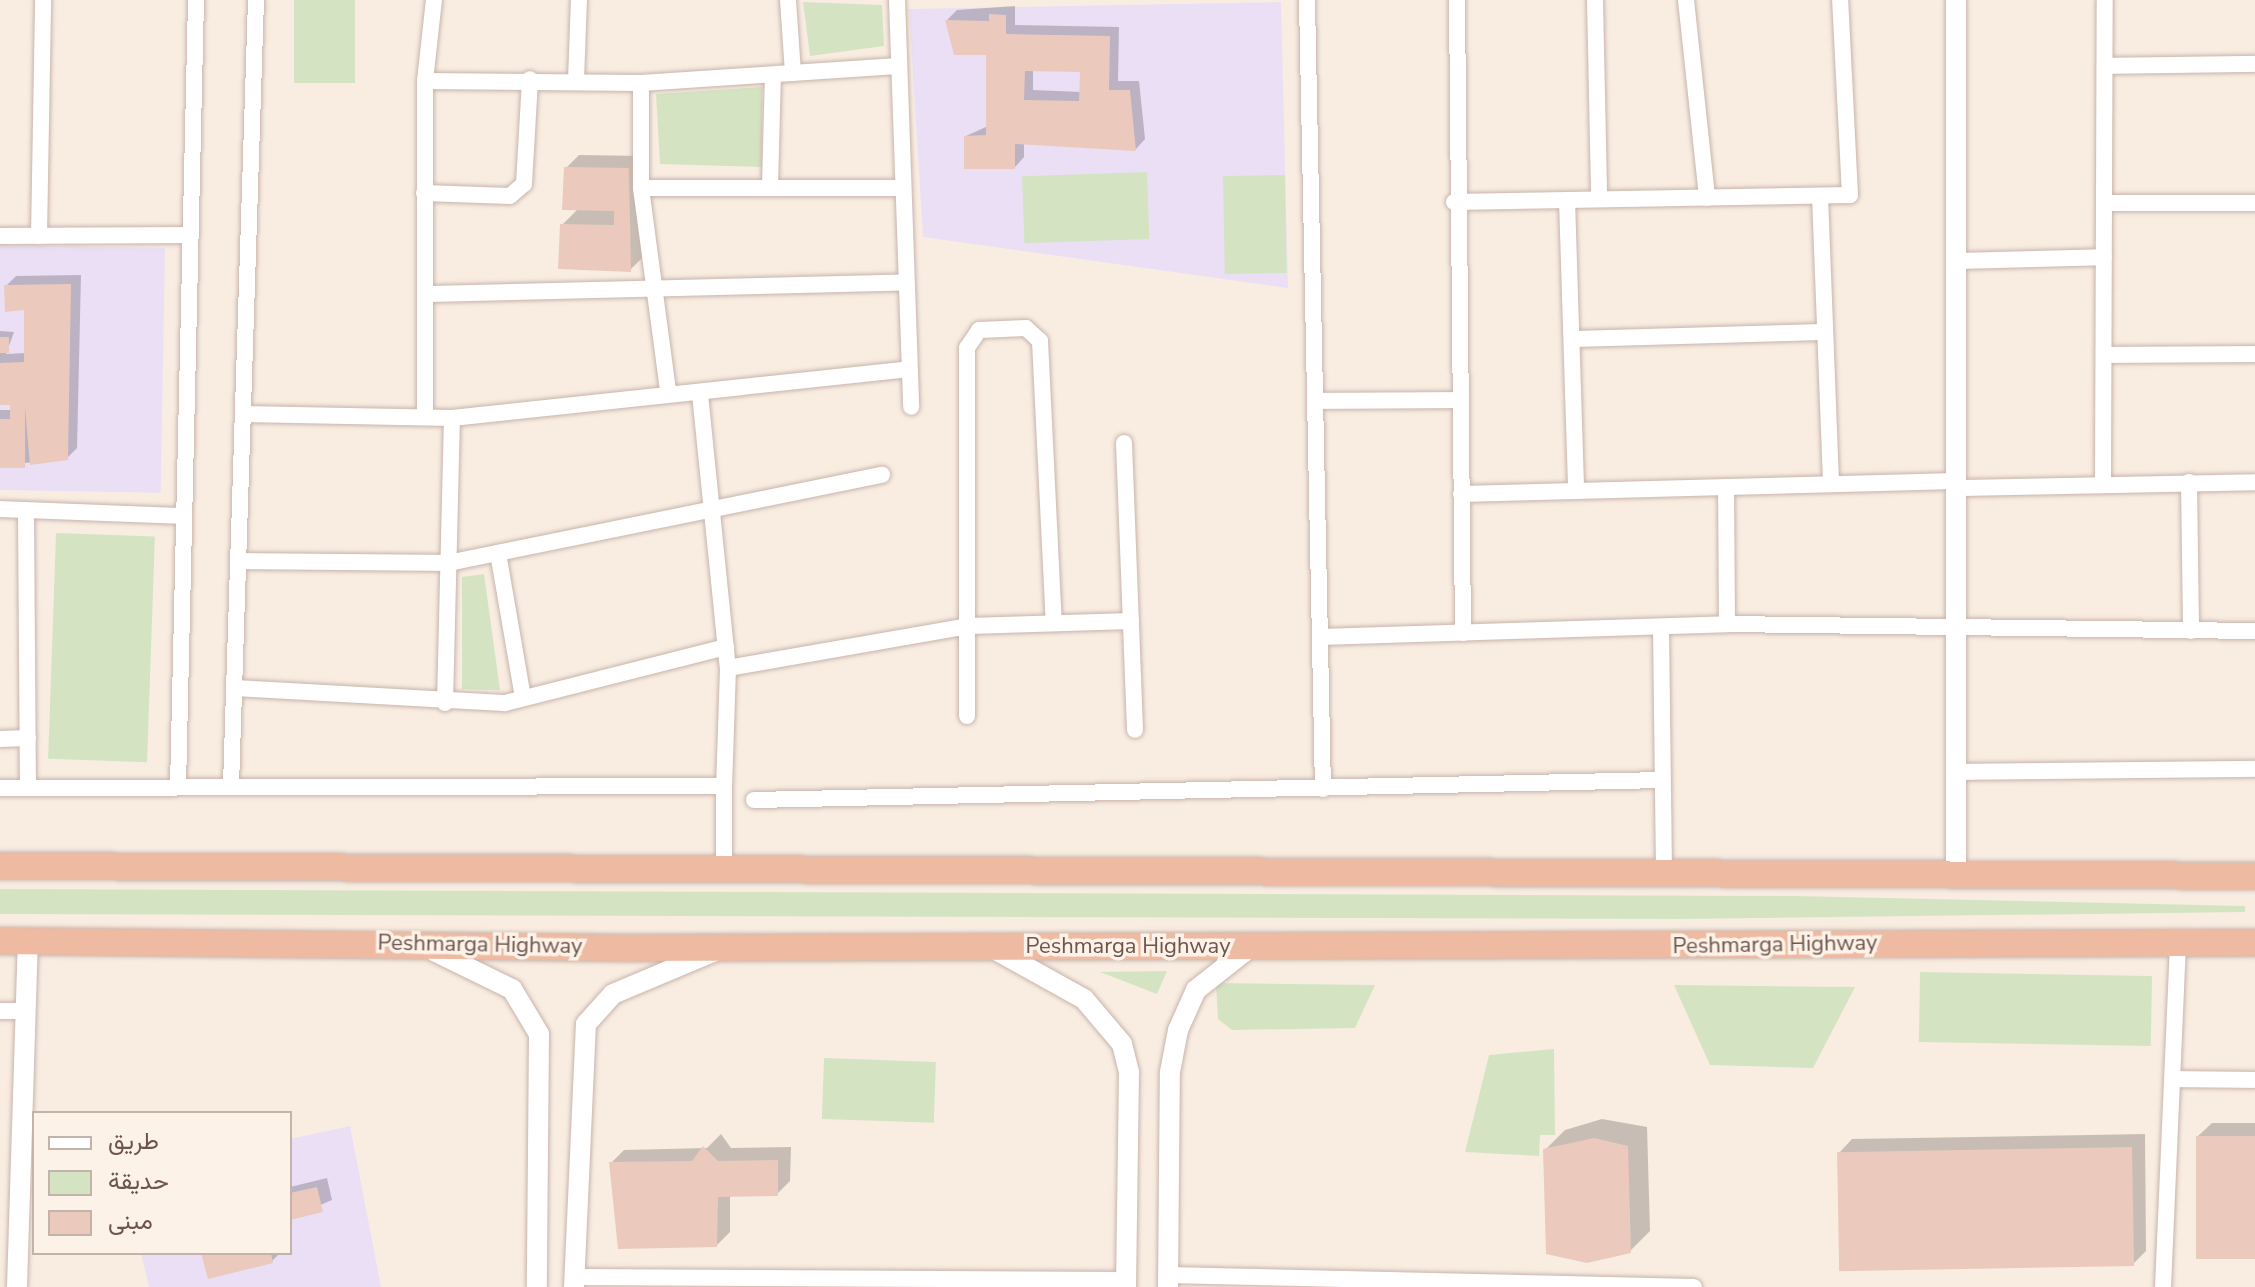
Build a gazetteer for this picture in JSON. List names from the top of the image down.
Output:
{
  "streets": {
    "highway": ["Peshmarga Highway"]
  },
  "legend": ["طريق", "حديقة", "مبنى"]
}
